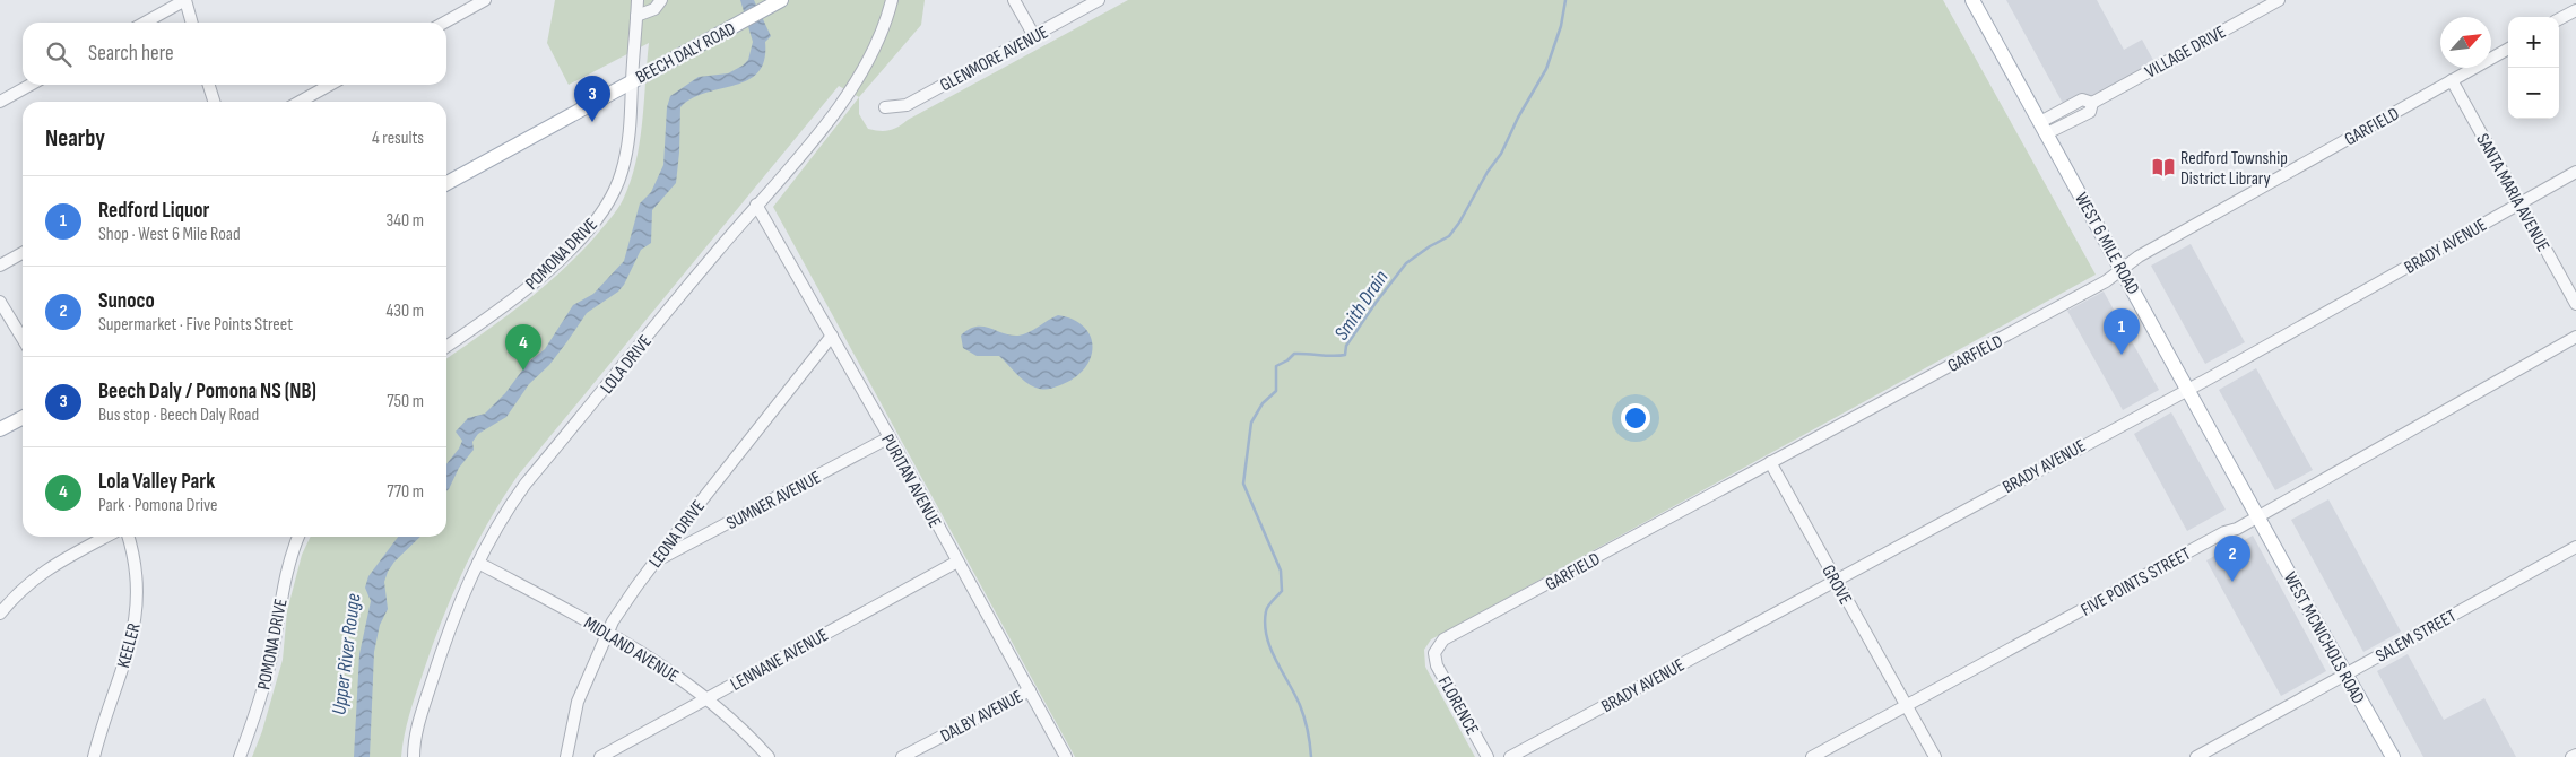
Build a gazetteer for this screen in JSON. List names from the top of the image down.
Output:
{
  "streets": {
    "main road": ["BEECH DALY ROAD", "WEST 6 MILE ROAD", "WEST MCNICHOLS ROAD"],
    "street": [
      "VILLAGE DRIVE",
      "GLENMORE AVENUE",
      "GARFIELD",
      "SANTA MARIA AVENUE",
      "BRADY AVENUE",
      "POMONA DRIVE",
      "LOLA DRIVE",
      "PURITAN AVENUE",
      "SUMNER AVENUE",
      "LEONA DRIVE",
      "FIVE POINTS STREET",
      "GROVE",
      "SALEM STREET",
      "KEELER",
      "MIDLAND AVENUE",
      "LENNANE AVENUE",
      "FLORENCE",
      "DALBY AVENUE"
    ]
  },
  "crossings": [
    ["VILLAGE DRIVE", "WEST 6 MILE ROAD"],
    ["BEECH DALY ROAD", "POMONA DRIVE"],
    ["GARFIELD", "SANTA MARIA AVENUE"],
    ["GARFIELD", "WEST 6 MILE ROAD"],
    ["GARFIELD", "GROVE"],
    ["GARFIELD", "FLORENCE"],
    ["SANTA MARIA AVENUE", "BRADY AVENUE"],
    ["WEST 6 MILE ROAD", "BRADY AVENUE"],
    ["WEST 6 MILE ROAD", "FIVE POINTS STREET"],
    ["WEST 6 MILE ROAD", "WEST MCNICHOLS ROAD"],
    ["BRADY AVENUE", "GROVE"],
    ["LOLA DRIVE", "PURITAN AVENUE"],
    ["LOLA DRIVE", "MIDLAND AVENUE"],
    ["PURITAN AVENUE", "SUMNER AVENUE"],
    ["PURITAN AVENUE", "LEONA DRIVE"],
    ["PURITAN AVENUE", "LENNANE AVENUE"],
    ["PURITAN AVENUE", "DALBY AVENUE"],
    ["SUMNER AVENUE", "LEONA DRIVE"],
    ["LEONA DRIVE", "MIDLAND AVENUE"],
    ["FIVE POINTS STREET", "GROVE"],
    ["FIVE POINTS STREET", "WEST MCNICHOLS ROAD"],
    ["SALEM STREET", "WEST MCNICHOLS ROAD"],
    ["MIDLAND AVENUE", "LENNANE AVENUE"]
  ],
  "water": ["Smith Drain", "Upper River Rouge"],
  "places": {
    "library": ["Redford Township District Library"]
  },
  "north": "top right",
  "page": {
    "map_buttons": ["+", "−"],
    "search": "Search here",
    "pins": [
      "3",
      "1",
      "4",
      "2"
    ],
    "heading": ["Nearby", "4 results"],
    "list": [
      {
        "mark": "1",
        "name": "Redford Liquor",
        "note": "Shop · West 6 Mile Road",
        "value": "340 m"
      },
      {
        "mark": "2",
        "name": "Sunoco",
        "note": "Supermarket · Five Points Street",
        "value": "430 m"
      },
      {
        "mark": "3",
        "name": "Beech Daly / Pomona NS (NB)",
        "note": "Bus stop · Beech Daly Road",
        "value": "750 m"
      },
      {
        "mark": "4",
        "name": "Lola Valley Park",
        "note": "Park · Pomona Drive",
        "value": "770 m"
      }
    ]
  }
}
